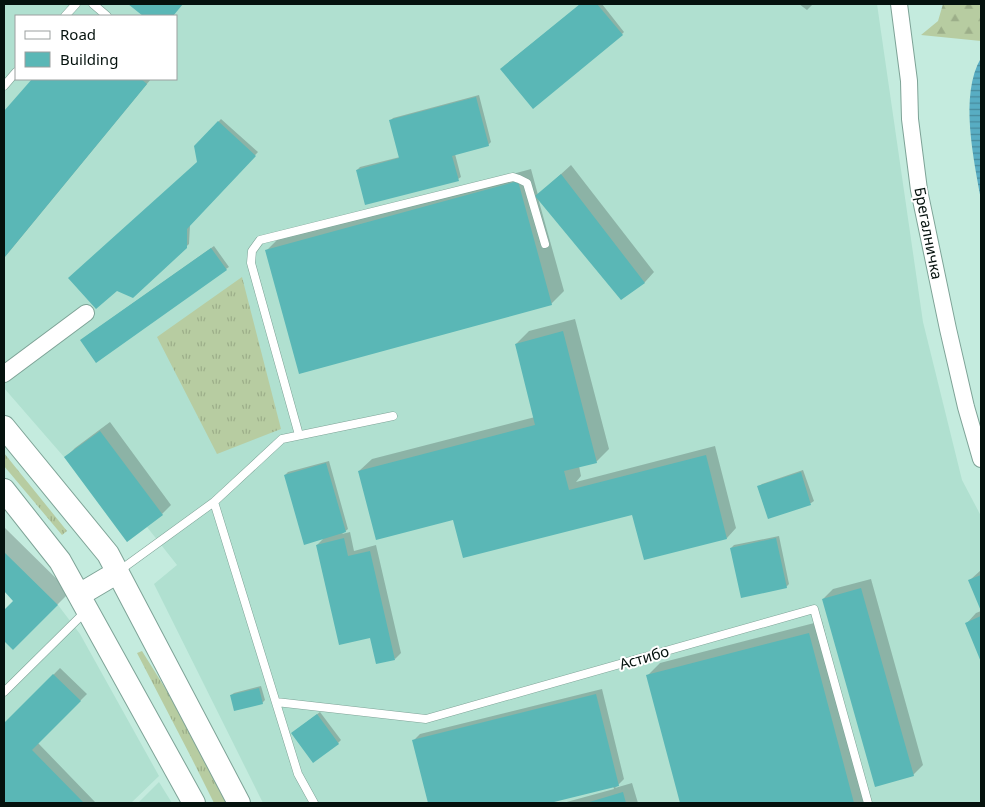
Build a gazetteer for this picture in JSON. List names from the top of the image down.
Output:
{
  "streets": {
    "street": ["Брегалничка"],
    "lane": ["Астибо"]
  },
  "legend": ["Road", "Building"]
}
